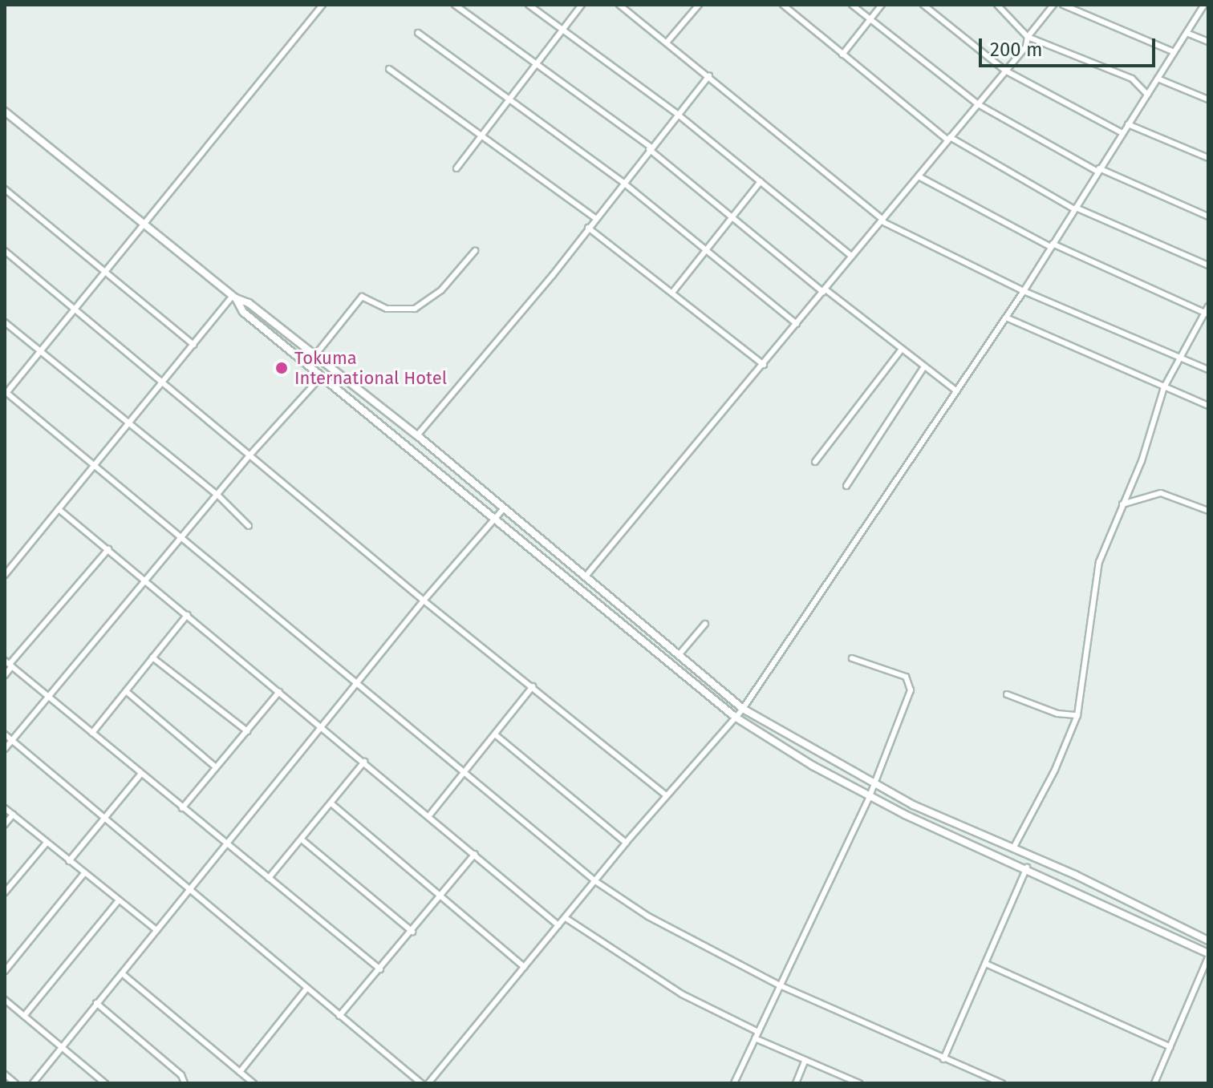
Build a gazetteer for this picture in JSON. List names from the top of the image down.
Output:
{
  "places": ["Tokuma International Hotel"],
  "scale_bar": "200 m"
}
